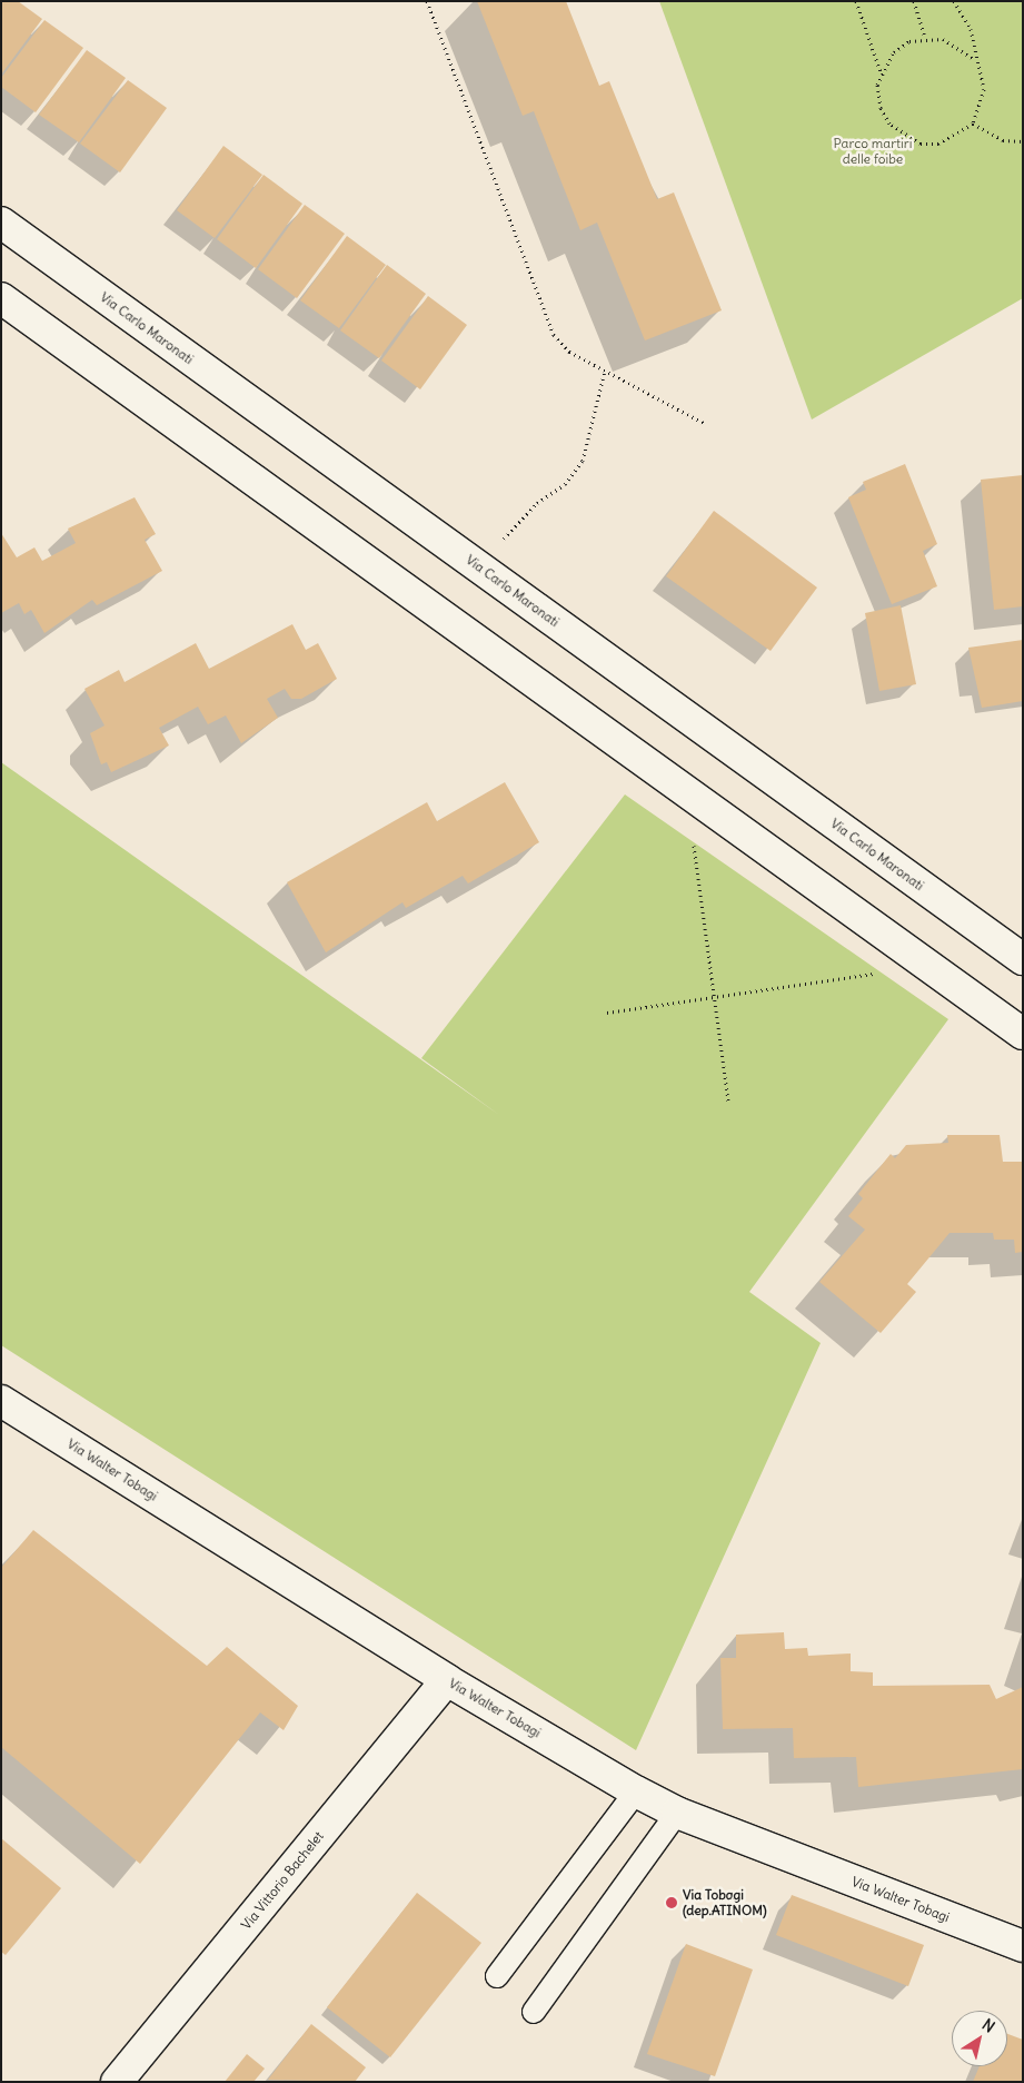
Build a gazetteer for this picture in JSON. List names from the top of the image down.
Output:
{
  "streets": {
    "street": ["Via Carlo Maronati", "Via Walter Tobagi", "Via Vittorio Bachelet"]
  },
  "crossings": [
    ["Via Walter Tobagi", "Via Vittorio Bachelet"]
  ],
  "parks": ["Parco martiri delle foibe"],
  "places": ["Via Tobagi (dep.ATINOM)"],
  "north": "top right"
}
